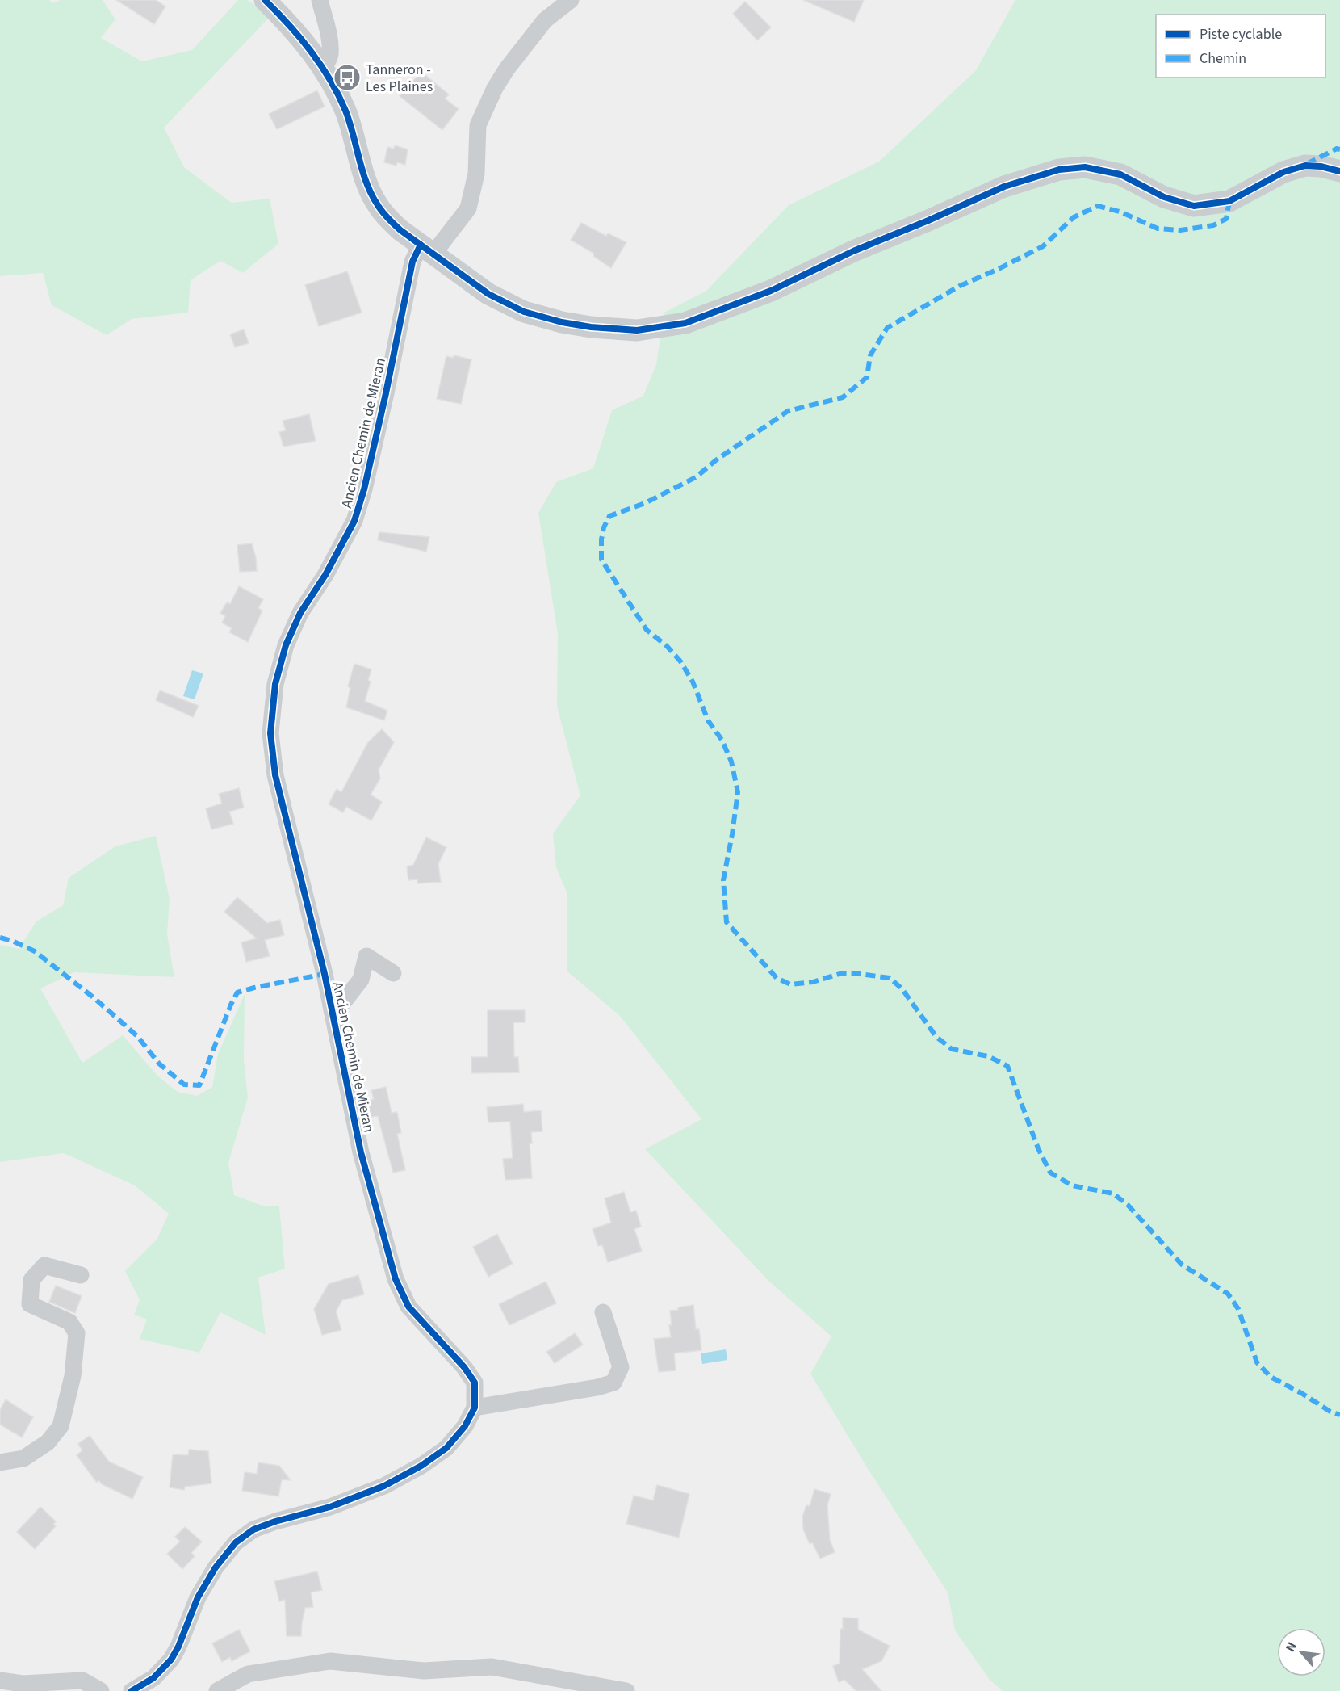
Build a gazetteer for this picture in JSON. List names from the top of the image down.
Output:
{
  "streets": {
    "street": ["Ancien Chemin de Mieran"]
  },
  "places": {
    "bus stop": ["Tanneron - Les Plaines"]
  },
  "legend": ["Piste cyclable", "Chemin"],
  "north": "top left"
}
